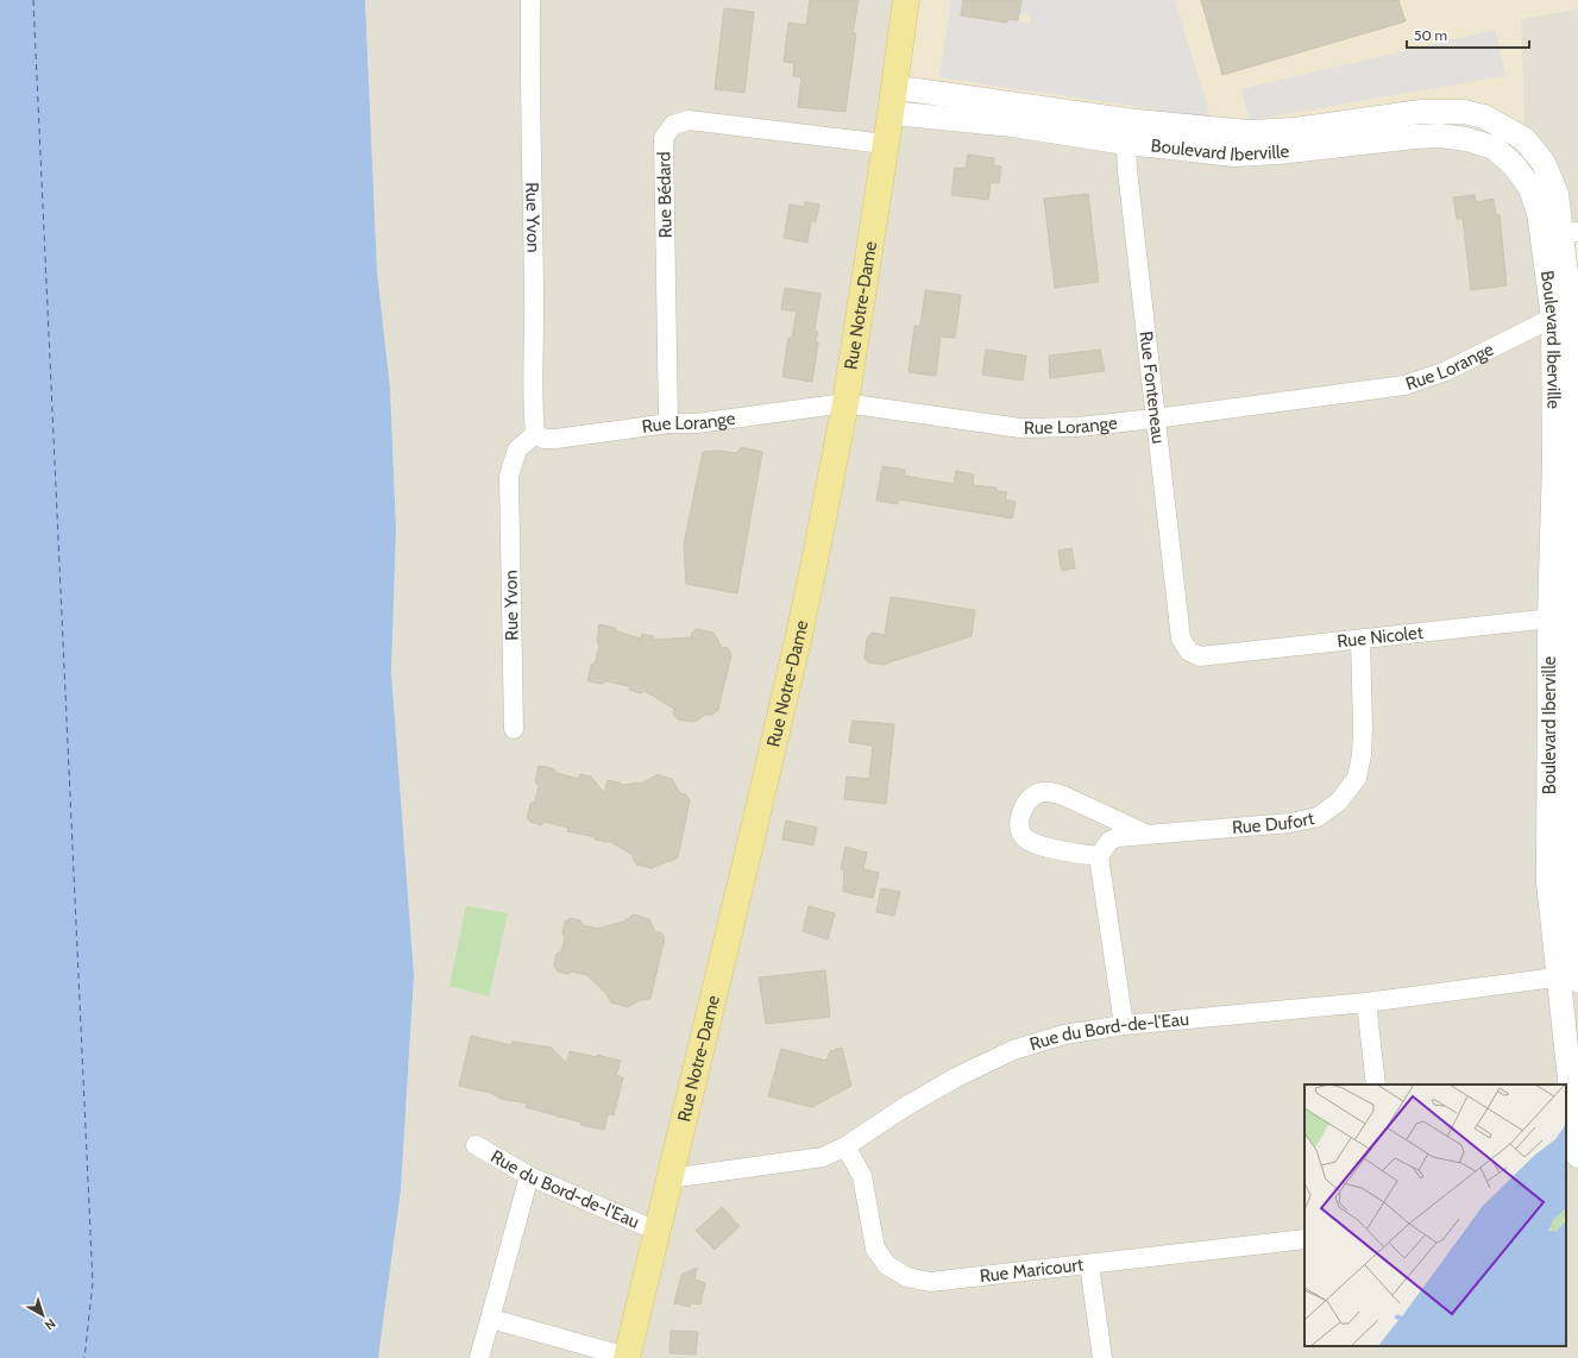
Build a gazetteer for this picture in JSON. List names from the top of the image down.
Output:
{
  "streets": {
    "main road": ["Rue Notre-Dame"],
    "street": [
      "Boulevard Iberville",
      "Rue Bédard",
      "Rue Yvon",
      "Rue Lorange",
      "Rue Fonteneau",
      "Rue Nicolet",
      "Rue Dufort",
      "Rue du Bord-de-l'Eau",
      "Rue Maricourt"
    ]
  },
  "crossings": [
    ["Boulevard Iberville", "Rue Notre-Dame"],
    ["Boulevard Iberville", "Rue Lorange"],
    ["Boulevard Iberville", "Rue Fonteneau"],
    ["Boulevard Iberville", "Rue Nicolet"],
    ["Boulevard Iberville", "Rue du Bord-de-l'Eau"],
    ["Rue Bédard", "Rue Notre-Dame"],
    ["Rue Bédard", "Rue Lorange"],
    ["Rue Yvon", "Rue Lorange"],
    ["Rue Notre-Dame", "Rue Lorange"],
    ["Rue Notre-Dame", "Rue du Bord-de-l'Eau"],
    ["Rue Lorange", "Rue Fonteneau"],
    ["Rue Fonteneau", "Rue Nicolet"],
    ["Rue Nicolet", "Rue Dufort"],
    ["Rue du Bord-de-l'Eau", "Rue Maricourt"]
  ],
  "scale_bar": "50 m",
  "north": "bottom right"
}
